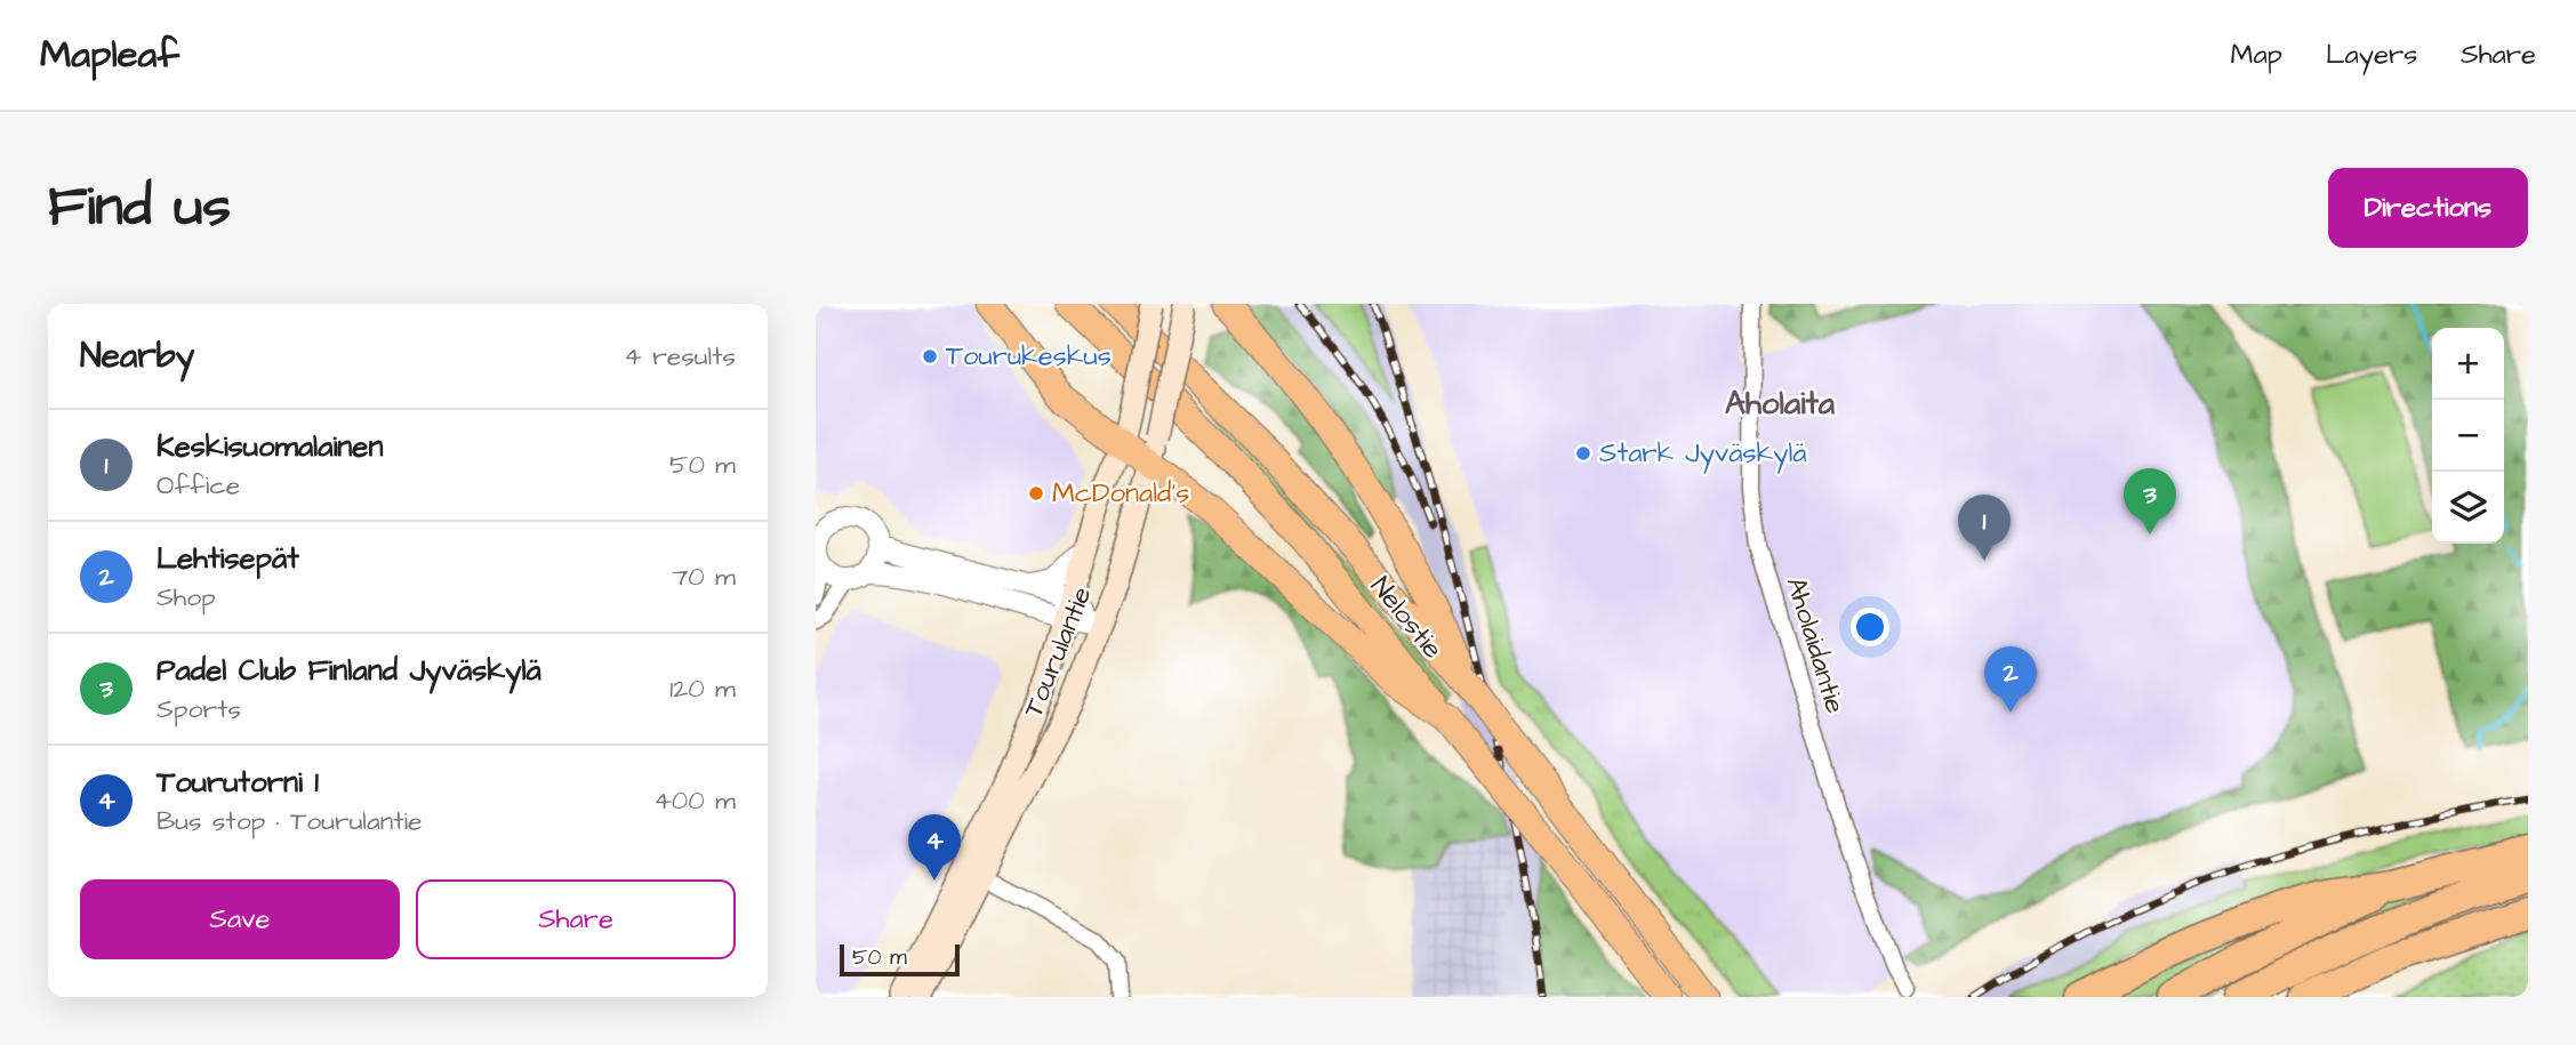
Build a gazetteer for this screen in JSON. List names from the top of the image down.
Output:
{
  "streets": {
    "highway": ["Nelostie"],
    "main road": ["Tourulantie"],
    "street": ["Aholaidantie"]
  },
  "districts": ["Aholaita"],
  "places": ["Tourukeskus", "Stark Jyväskylä", "McDonald's"],
  "scale_bar": "50 m",
  "page": {
    "header": "Mapleaf",
    "nav": ["Map", "Layers", "Share"],
    "buttons": [
      "Directions",
      ["Save", "Share"]
    ],
    "title": "Find us",
    "heading": ["Nearby", "4 results"],
    "map_buttons": ["+", "−"],
    "list": [
      {
        "mark": "1",
        "name": "Keskisuomalainen",
        "note": "Office",
        "value": "50 m"
      },
      {
        "mark": "2",
        "name": "Lehtisepät",
        "note": "Shop",
        "value": "70 m"
      },
      {
        "mark": "3",
        "name": "Padel Club Finland Jyväskylä",
        "note": "Sports",
        "value": "120 m"
      },
      {
        "mark": "4",
        "name": "Tourutorni 1",
        "note": "Bus stop · Tourulantie",
        "value": "400 m"
      }
    ],
    "pins": [
      "3",
      "1",
      "2",
      "4"
    ],
    "scale": "50 m"
  }
}
